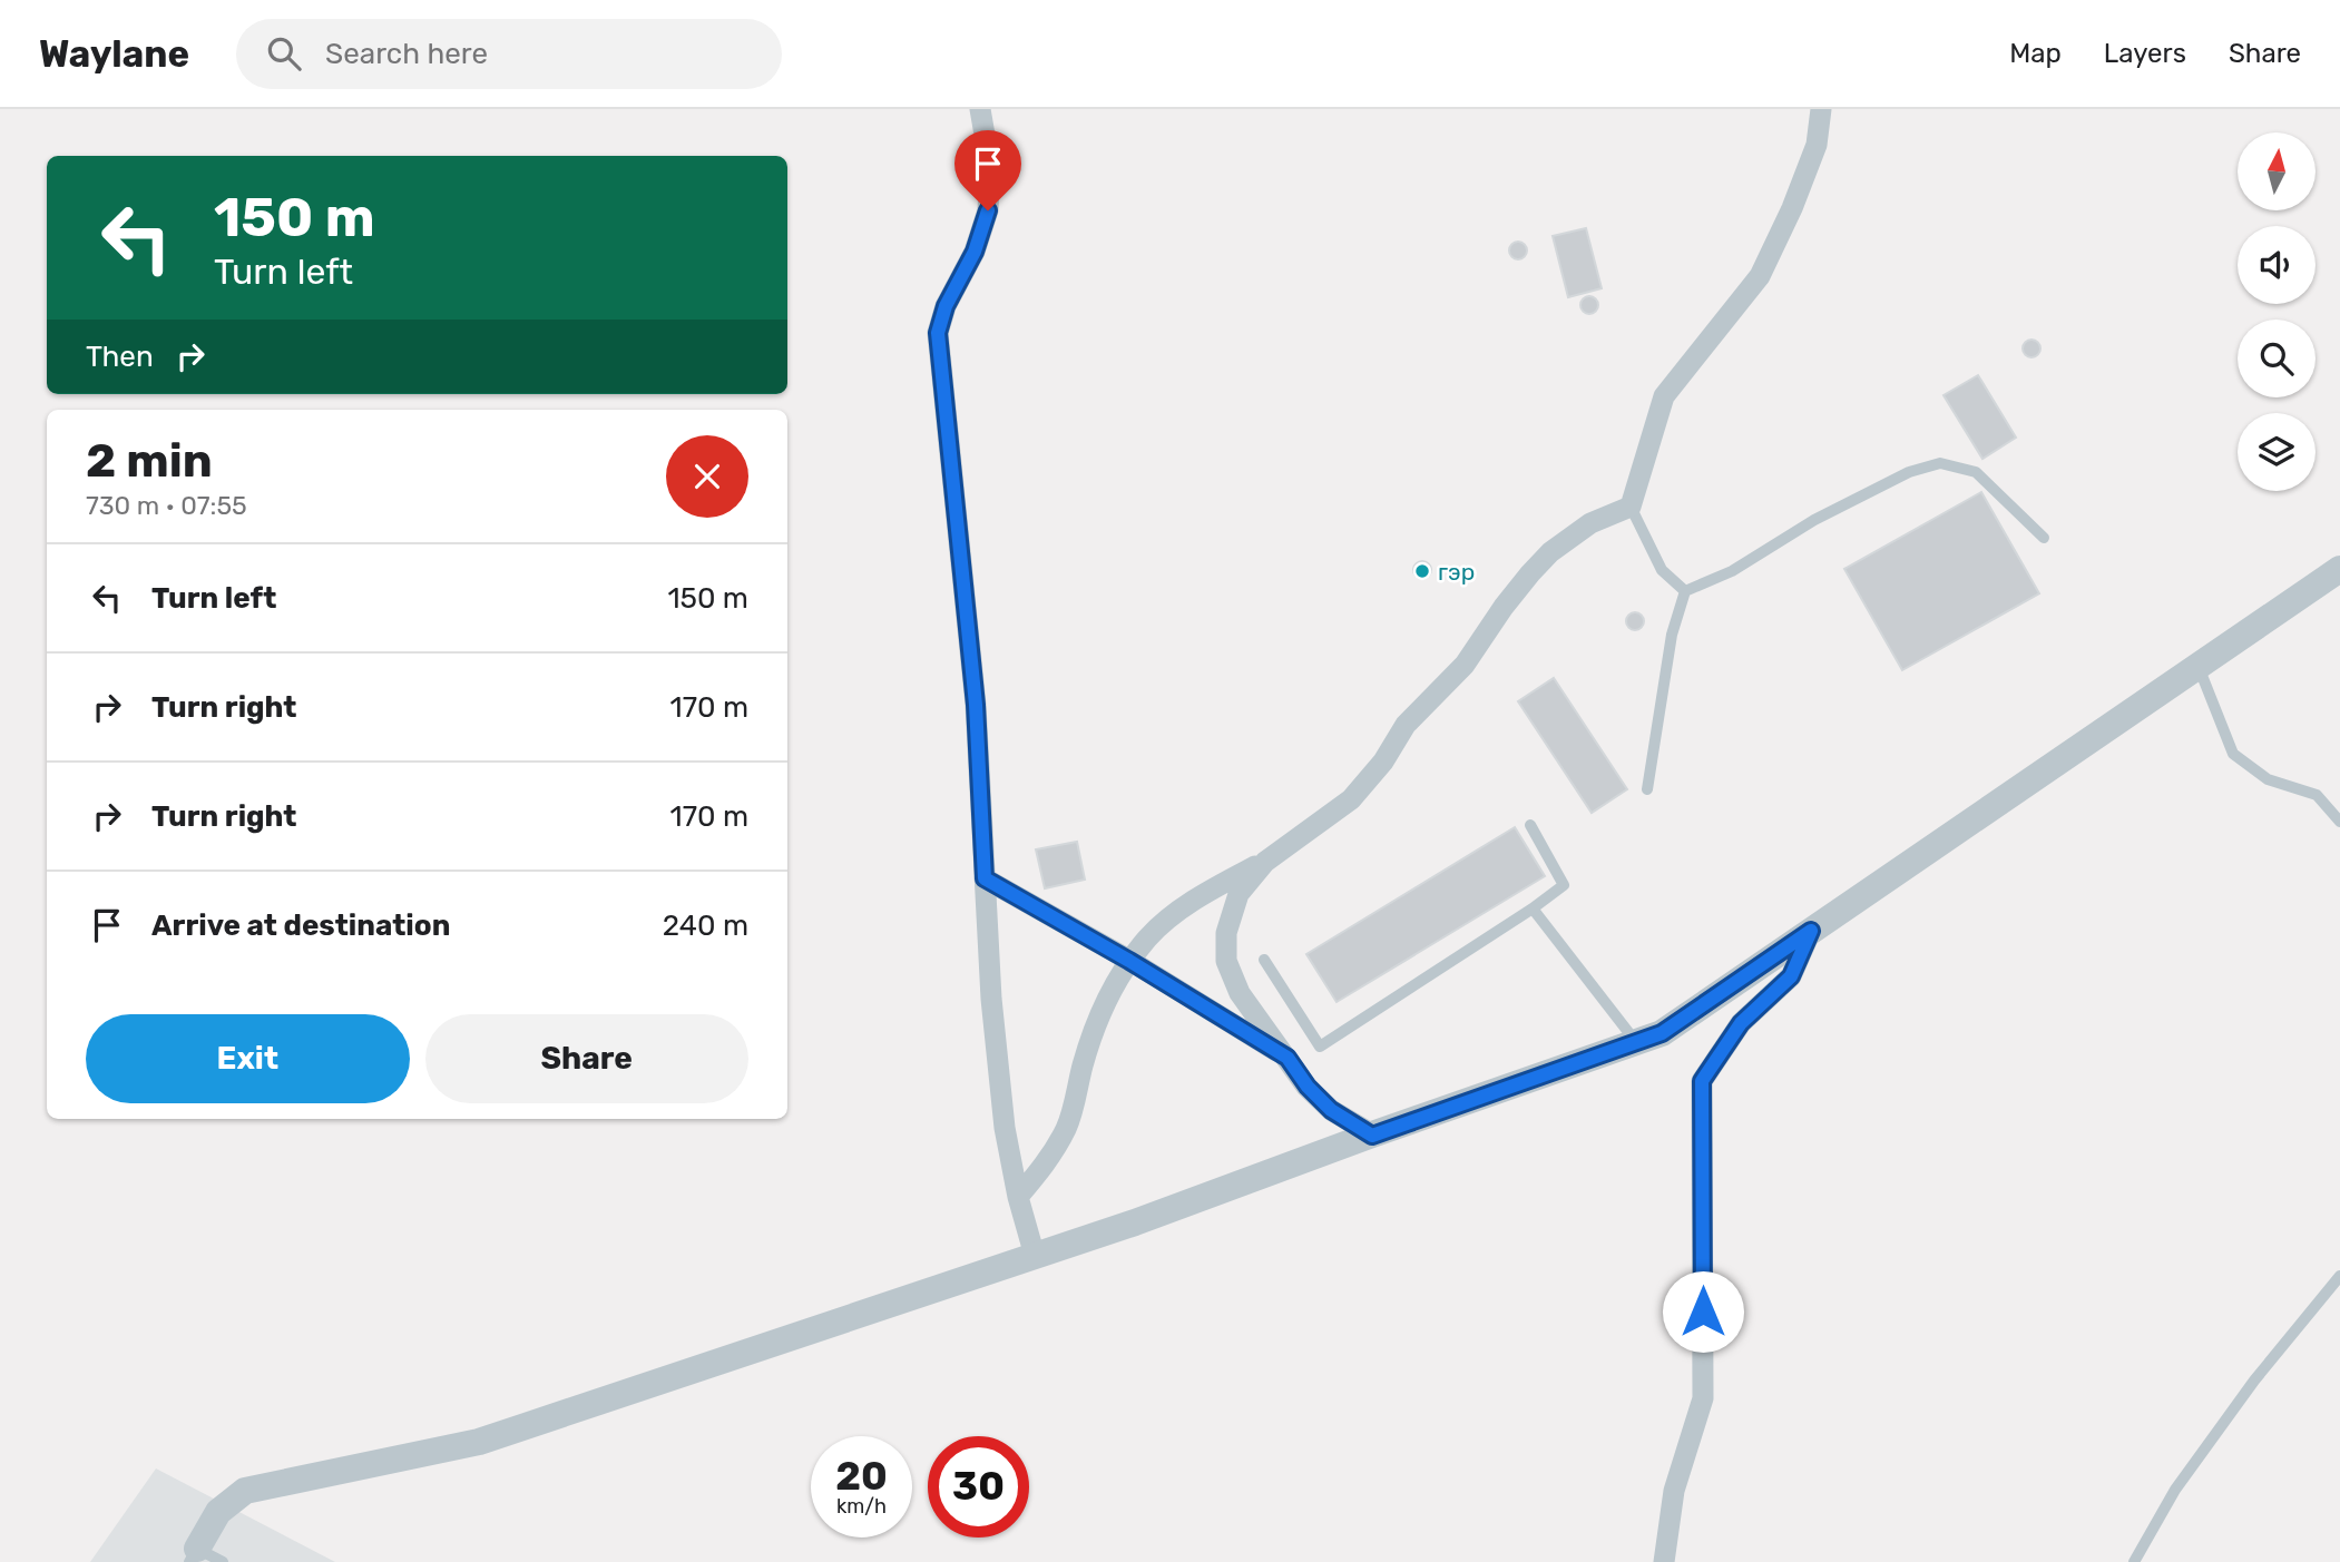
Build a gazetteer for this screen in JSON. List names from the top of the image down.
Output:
{
  "places": ["гэр"],
  "north": "top",
  "page": {
    "header": "Waylane",
    "search": "Search here",
    "nav": ["Map", "Layers", "Share"],
    "turn": ["150 m", "Turn left"],
    "then": "Then",
    "heading": ["2 min", "730 m · 07:55"],
    "list": [
      {
        "name": "Turn left",
        "value": "150 m"
      },
      {
        "name": "Turn right",
        "value": "170 m"
      },
      {
        "name": "Turn right",
        "value": "170 m"
      },
      {
        "name": "Arrive at destination",
        "value": "240 m"
      }
    ],
    "buttons": ["Exit", "Share"],
    "speed": "20 km/h",
    "limit": "30"
  }
}
